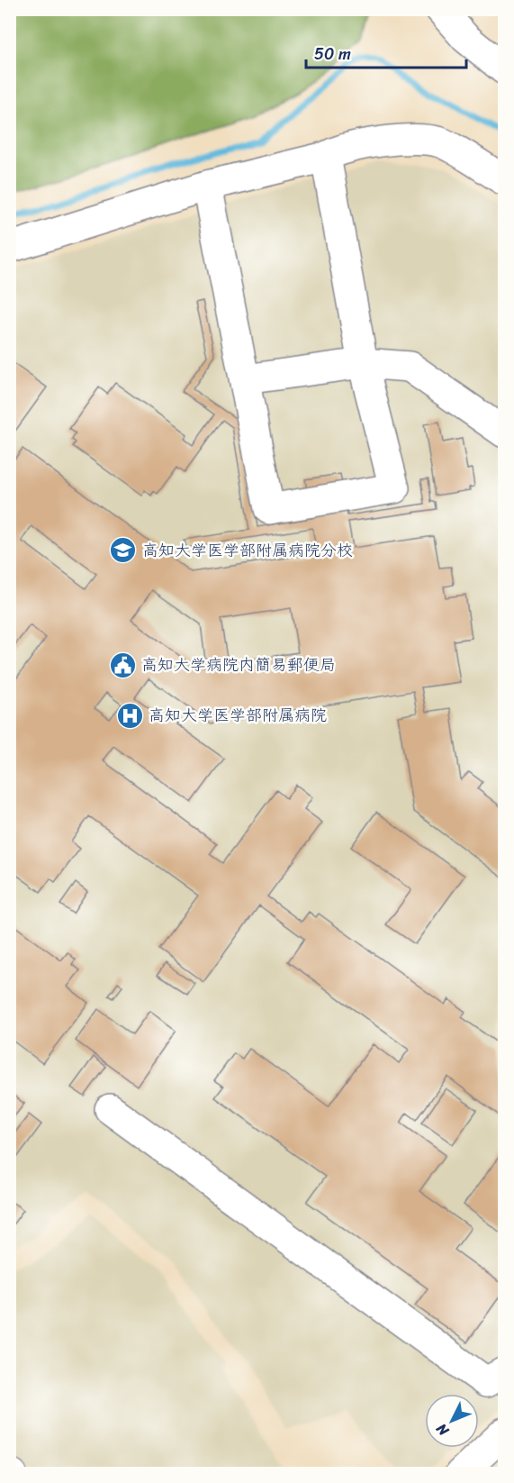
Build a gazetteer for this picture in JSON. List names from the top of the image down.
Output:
{
  "places": {
    "school or university": ["高知大学医学部附属病院分校"],
    "public building": ["高知大学病院内簡易郵便局"],
    "hospital": ["高知大学医学部附属病院"]
  },
  "scale_bar": "50 m",
  "north": "bottom left"
}
